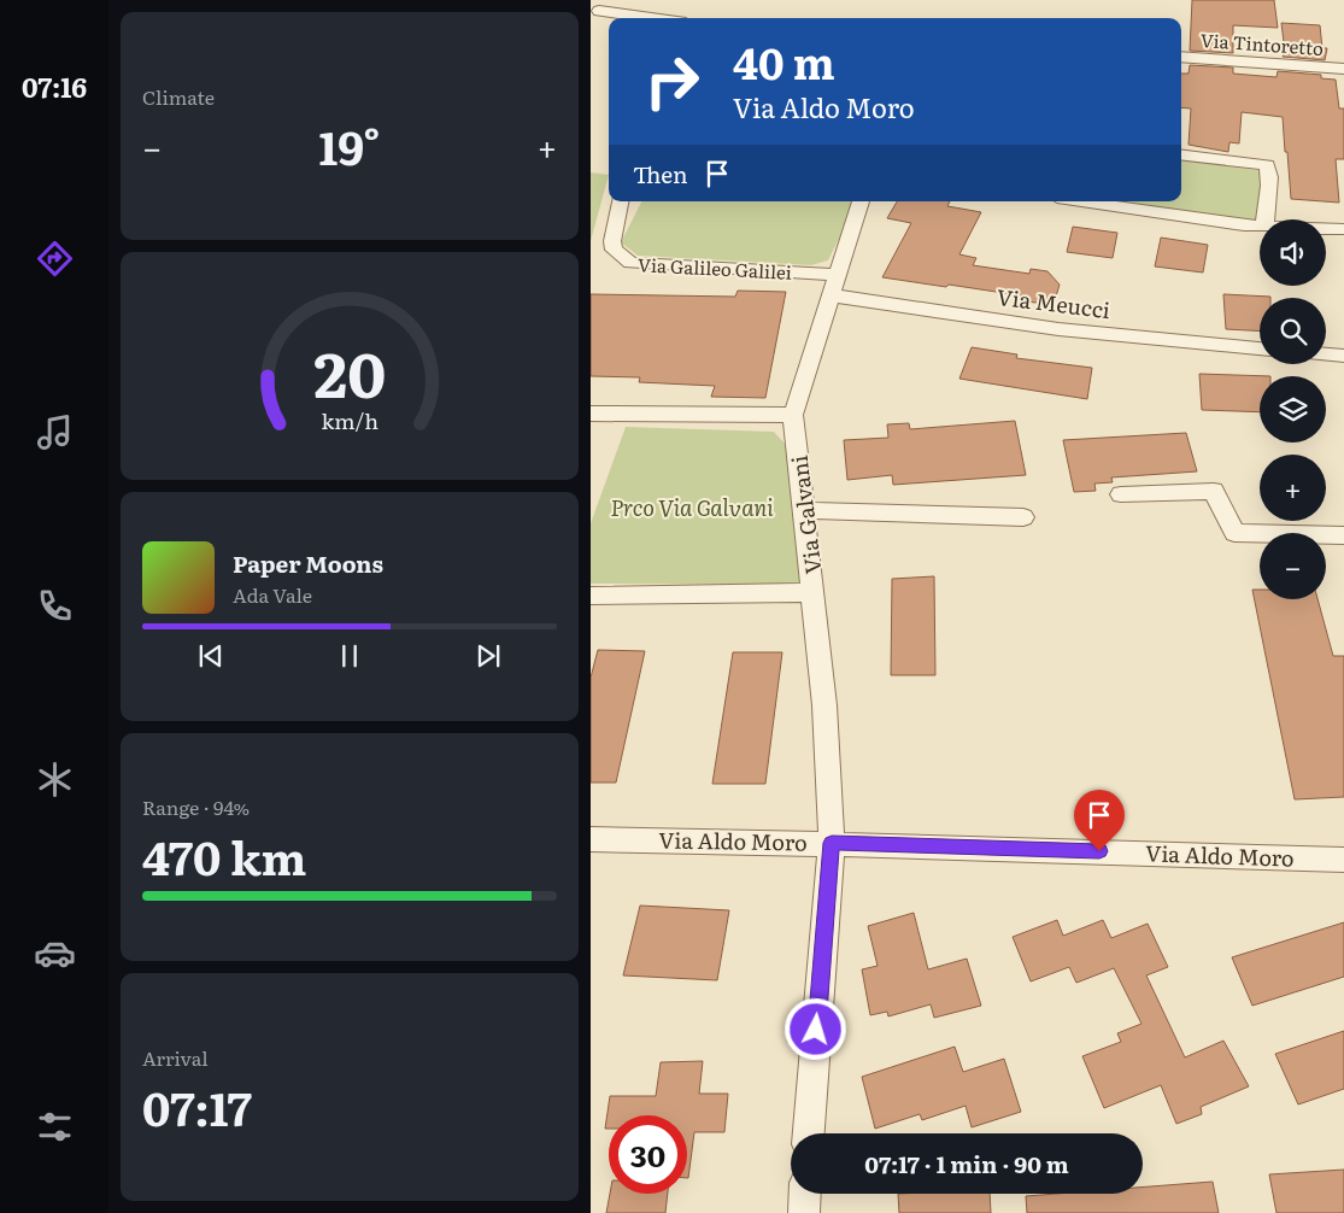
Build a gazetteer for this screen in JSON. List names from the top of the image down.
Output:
{
  "streets": {
    "street": [
      "Via Tintoretto",
      "Via Galileo Galilei",
      "Via Meucci",
      "Via Galvani",
      "Via Aldo Moro"
    ]
  },
  "crossings": [
    ["Via Galileo Galilei", "Via Galvani"],
    ["Via Meucci", "Via Galvani"],
    ["Via Galvani", "Via Aldo Moro"]
  ],
  "parks": ["Prco Via Galvani"],
  "page": {
    "tabs": "07:16",
    "tile": [
      "Climate",
      ["Range · 94%", "470 km"],
      ["Arrival", "07:17"]
    ],
    "turn": ["40 m", "Via Aldo Moro"],
    "heat": ["−", "19°", "+"],
    "then": "Then",
    "map_buttons": ["+", "−"],
    "song": ["Paper Moons", "Ada Vale"],
    "limit": "30",
    "trip": "07:17 · 1 min · 90 m",
    "gauge": ["20", "km/h"]
  }
}
